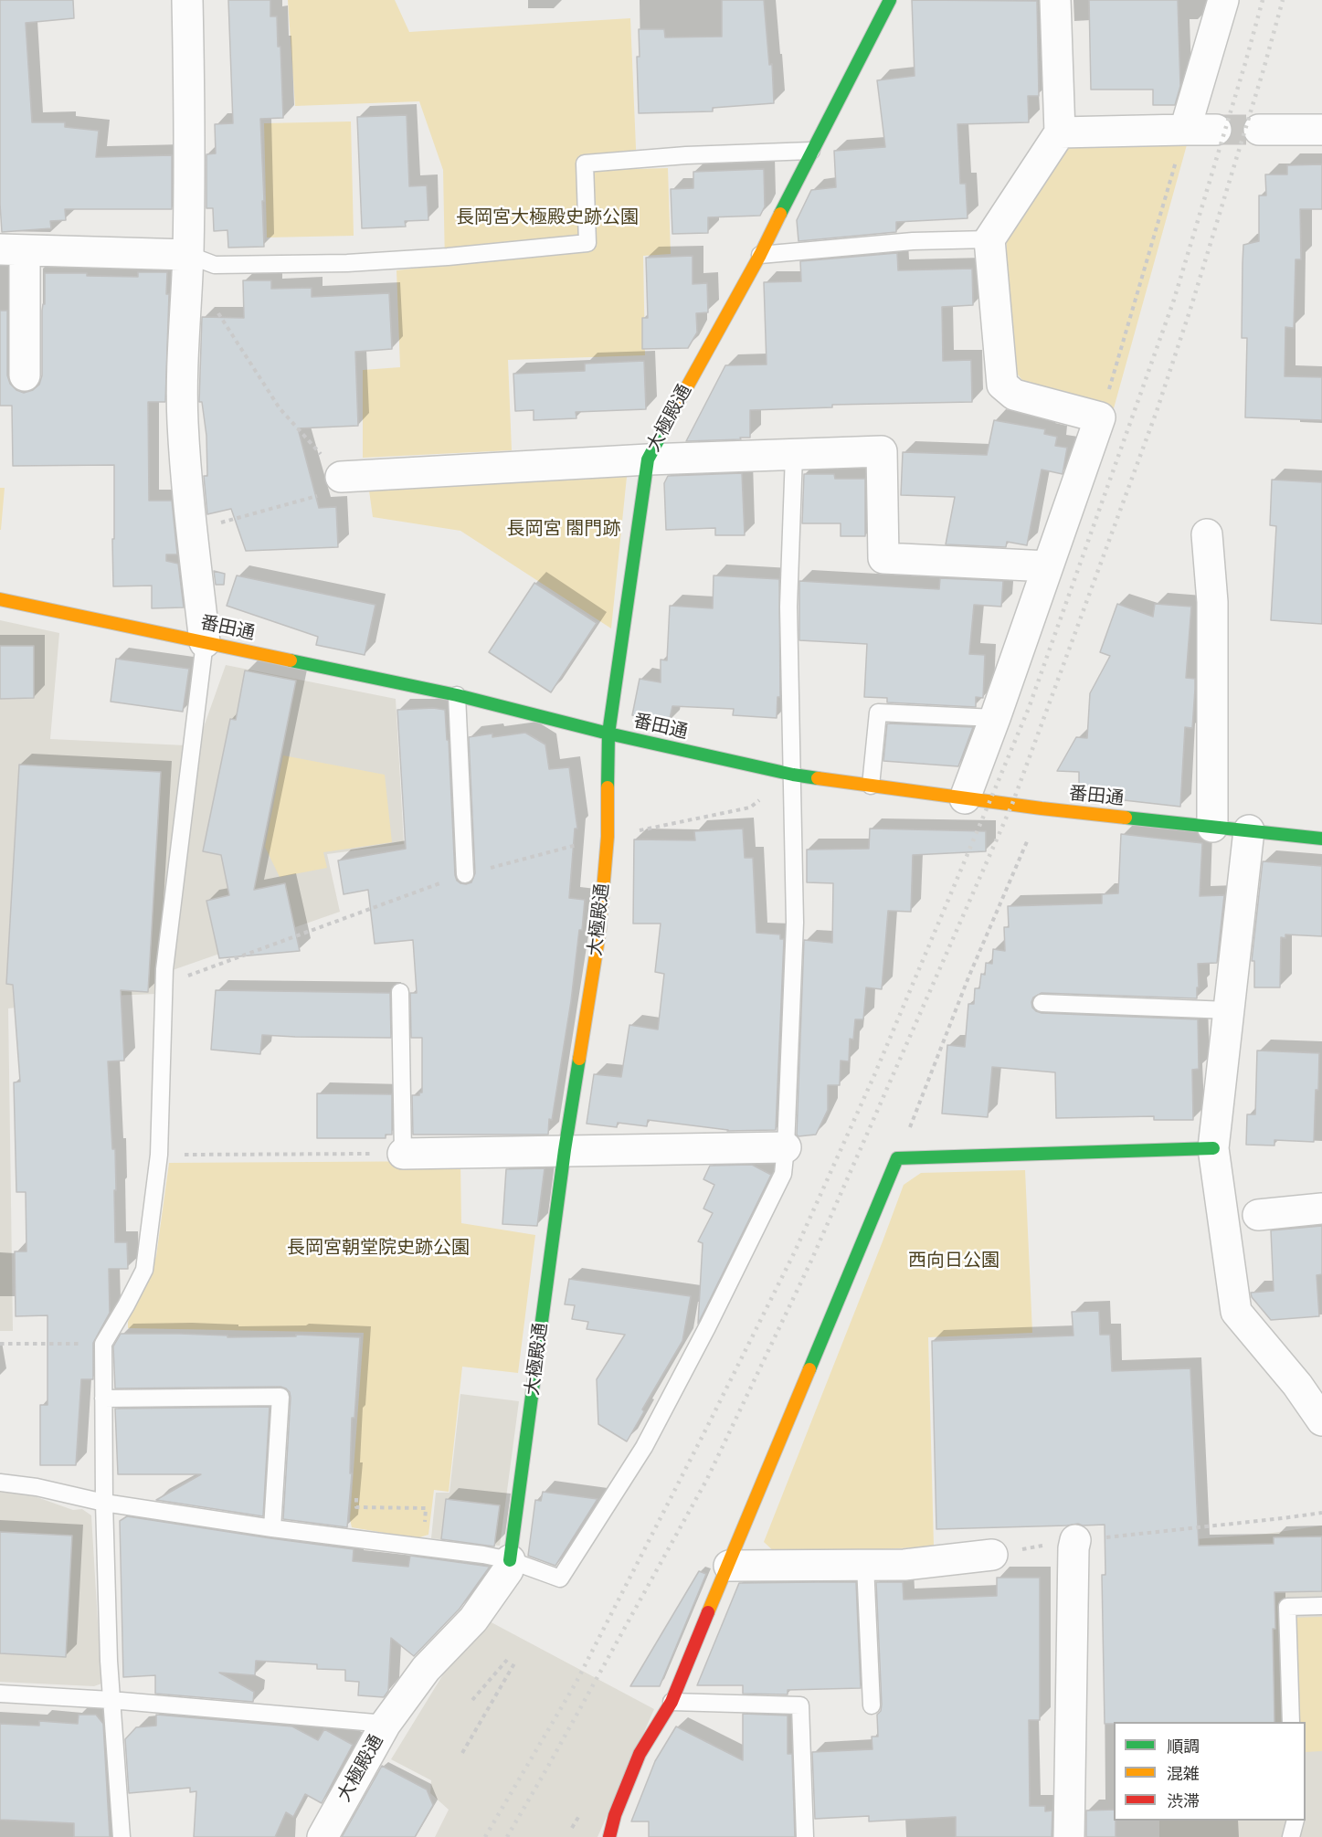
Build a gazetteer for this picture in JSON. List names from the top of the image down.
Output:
{
  "streets": {
    "street": ["大極殿通", "番田通"]
  },
  "crossings": [
    ["大極殿通", "番田通"]
  ],
  "parks": [
    "長岡宮大極殿史跡公園",
    "長岡宮 閤門跡",
    "長岡宮朝堂院史跡公園",
    "西向日公園"
  ],
  "legend": ["順調", "混雑", "渋滞"]
}
